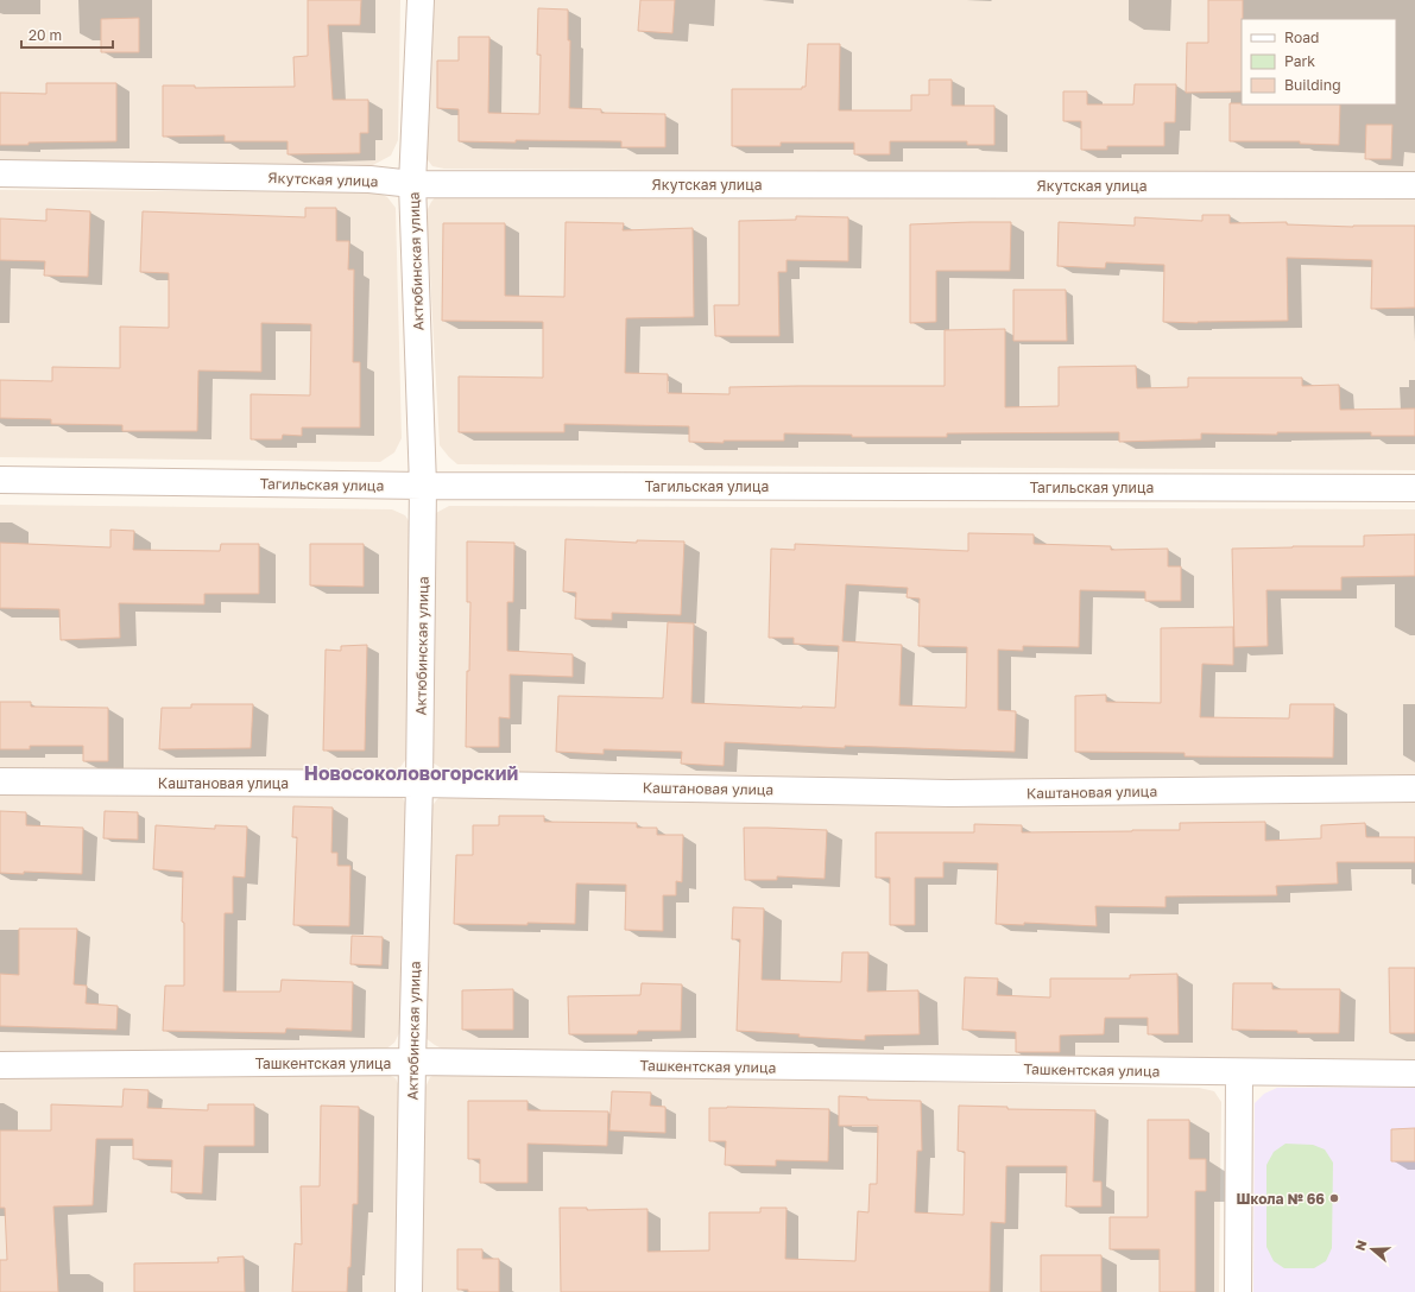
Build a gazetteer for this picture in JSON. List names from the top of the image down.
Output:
{
  "streets": {
    "street": [
      "Якутская улица",
      "Актюбинская улица",
      "Тагильская улица",
      "Каштановая улица",
      "Ташкентская улица"
    ]
  },
  "crossings": [
    ["Якутская улица", "Актюбинская улица"],
    ["Актюбинская улица", "Тагильская улица"],
    ["Актюбинская улица", "Каштановая улица"],
    ["Актюбинская улица", "Ташкентская улица"]
  ],
  "districts": ["Новосоколовогорский"],
  "places": ["Школа № 66"],
  "legend": ["Road", "Park", "Building"],
  "scale_bar": "20 m",
  "north": "left"
}
